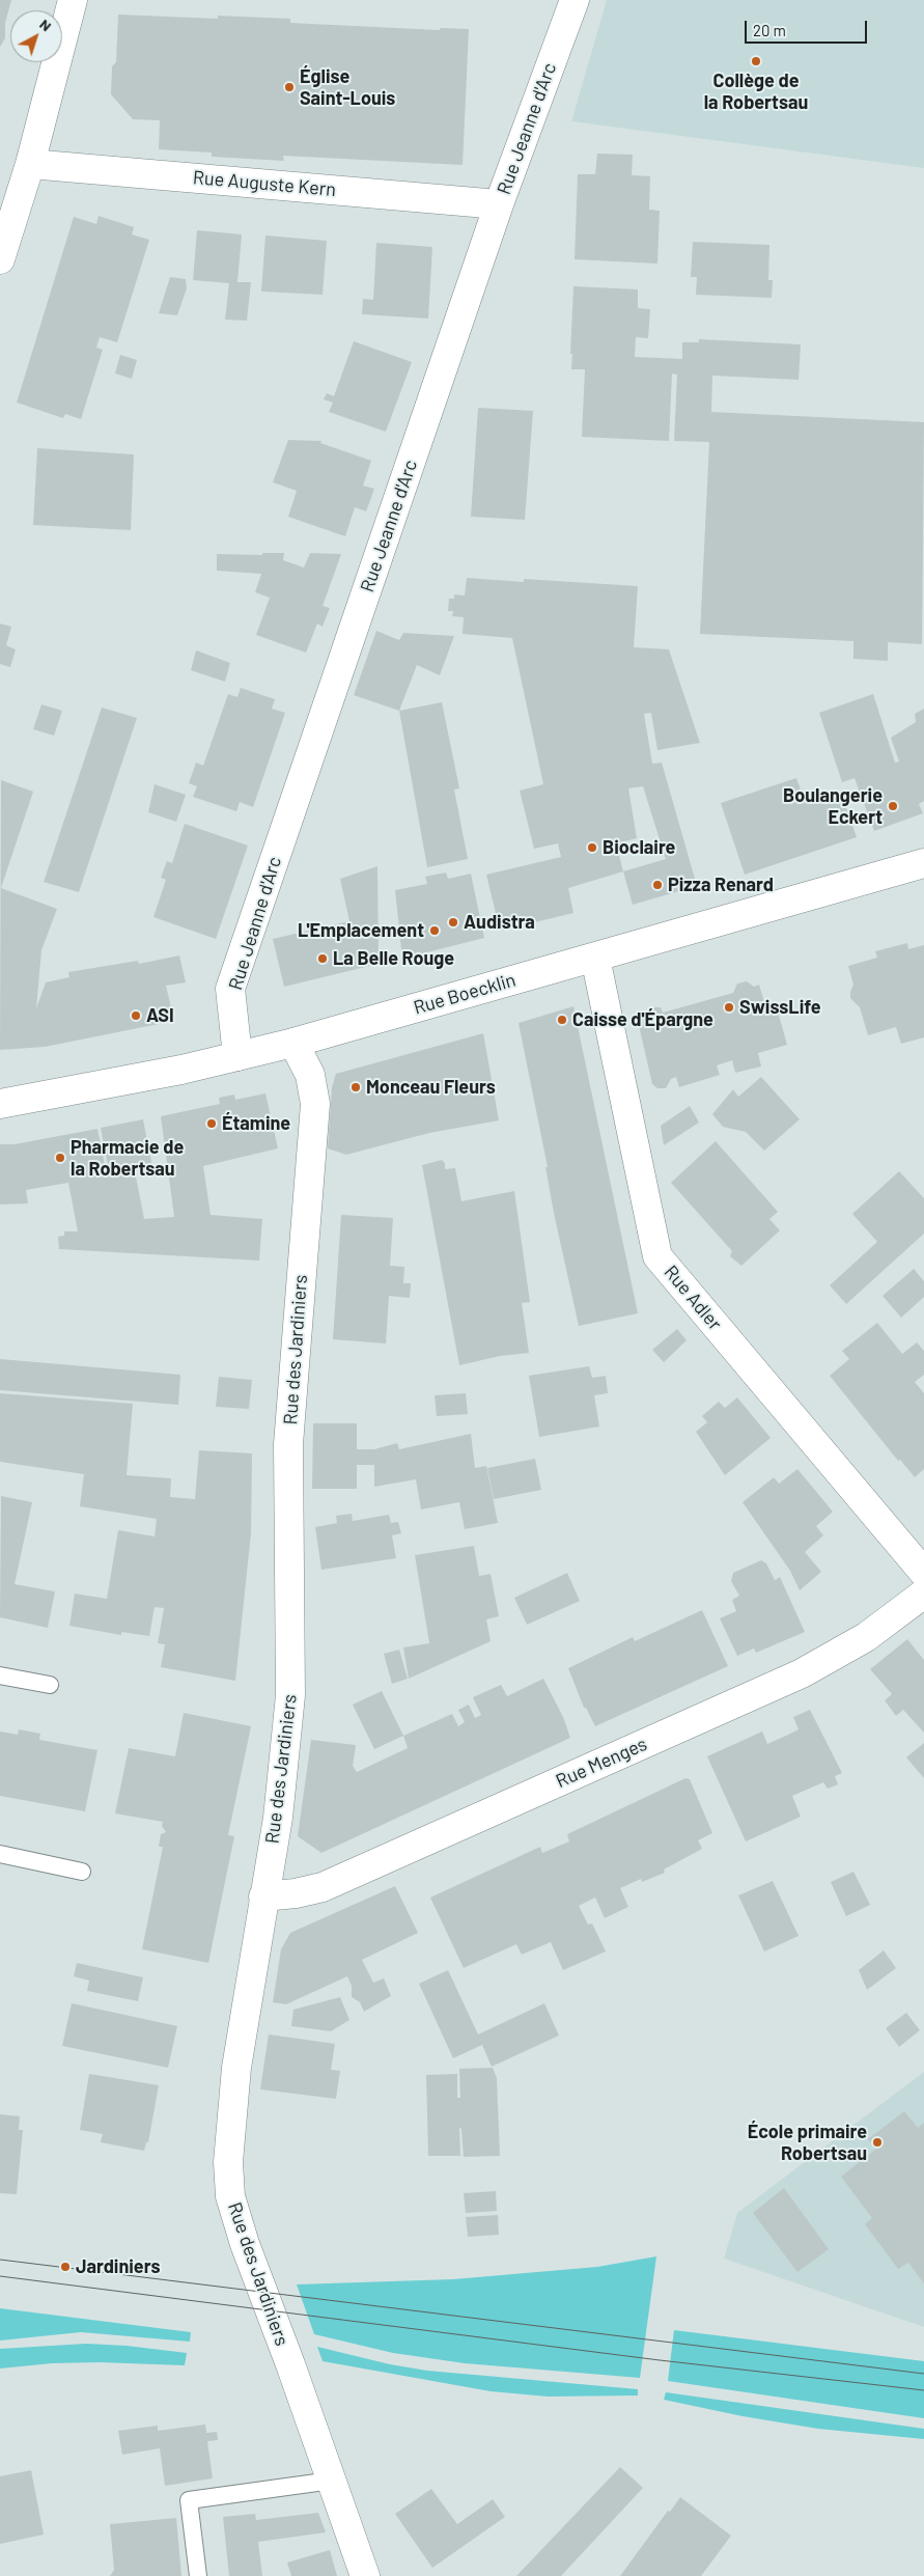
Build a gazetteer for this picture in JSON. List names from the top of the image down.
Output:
{
  "streets": {
    "street": [
      "Rue Jeanne d'Arc",
      "Rue Auguste Kern",
      "Rue Boecklin",
      "Rue Adler",
      "Rue des Jardiniers",
      "Rue Menges"
    ]
  },
  "crossings": [
    ["Rue Jeanne d'Arc", "Rue Auguste Kern"],
    ["Rue Jeanne d'Arc", "Rue Boecklin"],
    ["Rue Boecklin", "Rue Adler"],
    ["Rue Boecklin", "Rue des Jardiniers"],
    ["Rue des Jardiniers", "Rue Menges"]
  ],
  "places": [
    "Collège de la Robertsau",
    "Église Saint-Louis",
    "Boulangerie Eckert",
    "Bioclaire",
    "Pizza Renard",
    "Audistra",
    "L'Emplacement",
    "La Belle Rouge",
    "SwissLife",
    "ASI",
    "Caisse d'Épargne",
    "Monceau Fleurs",
    "Étamine",
    "Pharmacie de la Robertsau",
    "École primaire Robertsau",
    "Jardiniers"
  ],
  "scale_bar": "20 m",
  "north": "top right"
}
